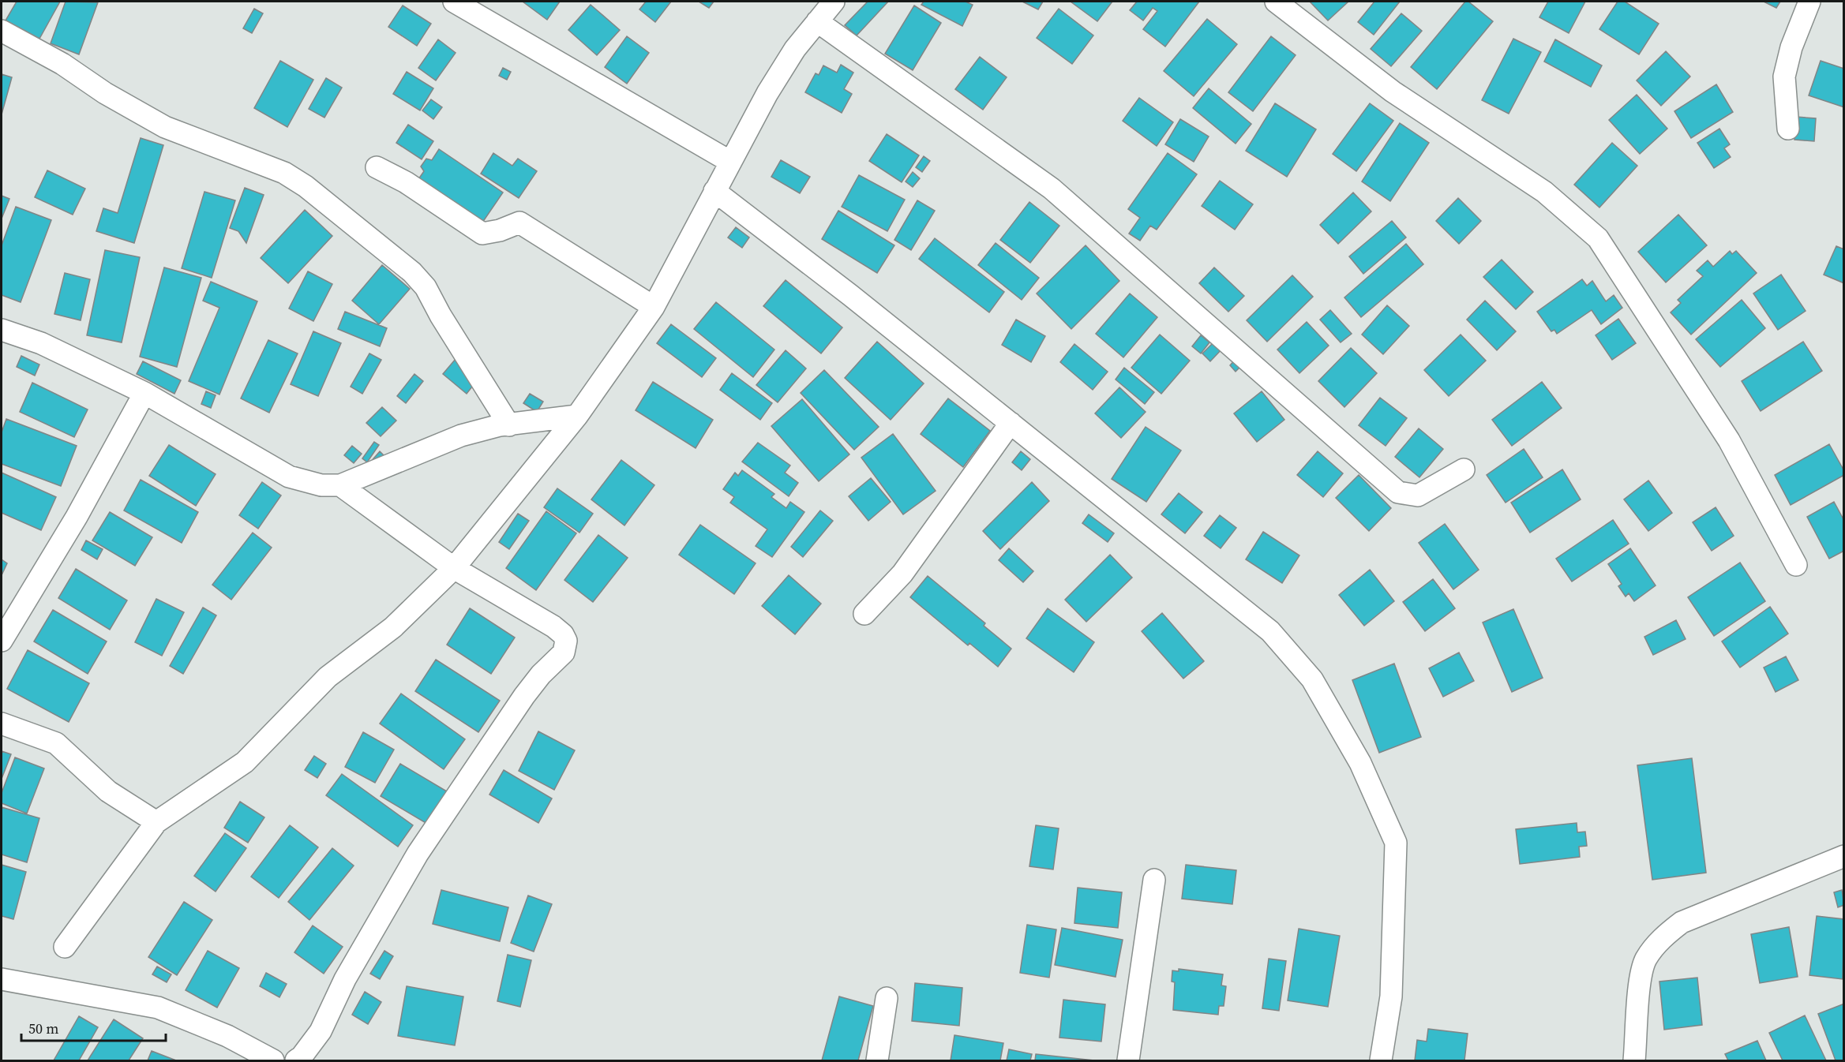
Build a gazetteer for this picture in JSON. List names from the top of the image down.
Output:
{
  "scale_bar": "50 m"
}
